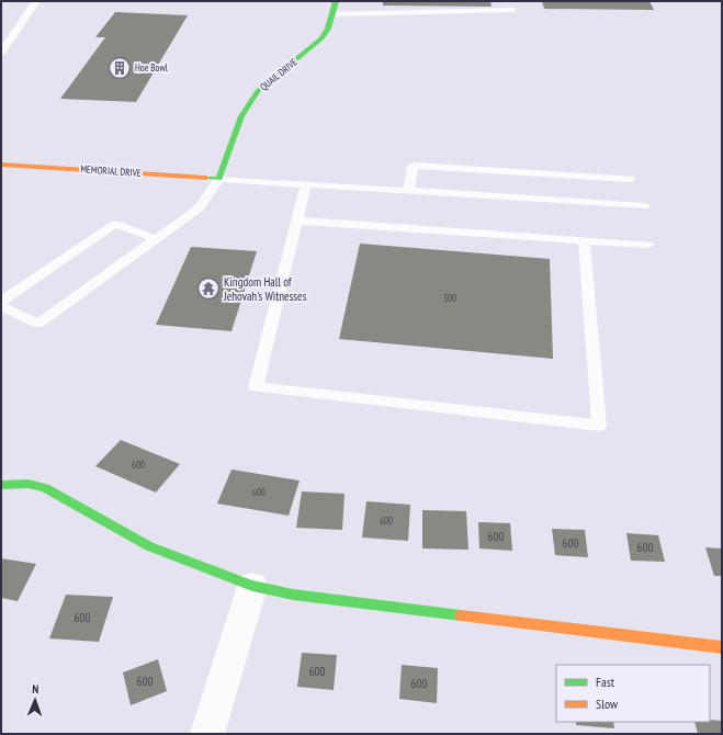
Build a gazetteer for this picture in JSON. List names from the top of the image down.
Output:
{
  "streets": {
    "street": ["QUAIL DRIVE", "MEMORIAL DRIVE"]
  },
  "crossings": [
    ["QUAIL DRIVE", "MEMORIAL DRIVE"]
  ],
  "places": {
    "building": ["Hoe Bowl"],
    "temple": ["Kingdom Hall of Jehovah's Witnesses"]
  },
  "house_numbers": [
    "300",
    "600",
    "600",
    "600",
    "600",
    "600",
    "600",
    "600",
    "600",
    "600",
    "600"
  ],
  "legend": ["Fast", "Slow"],
  "north": "top"
}
